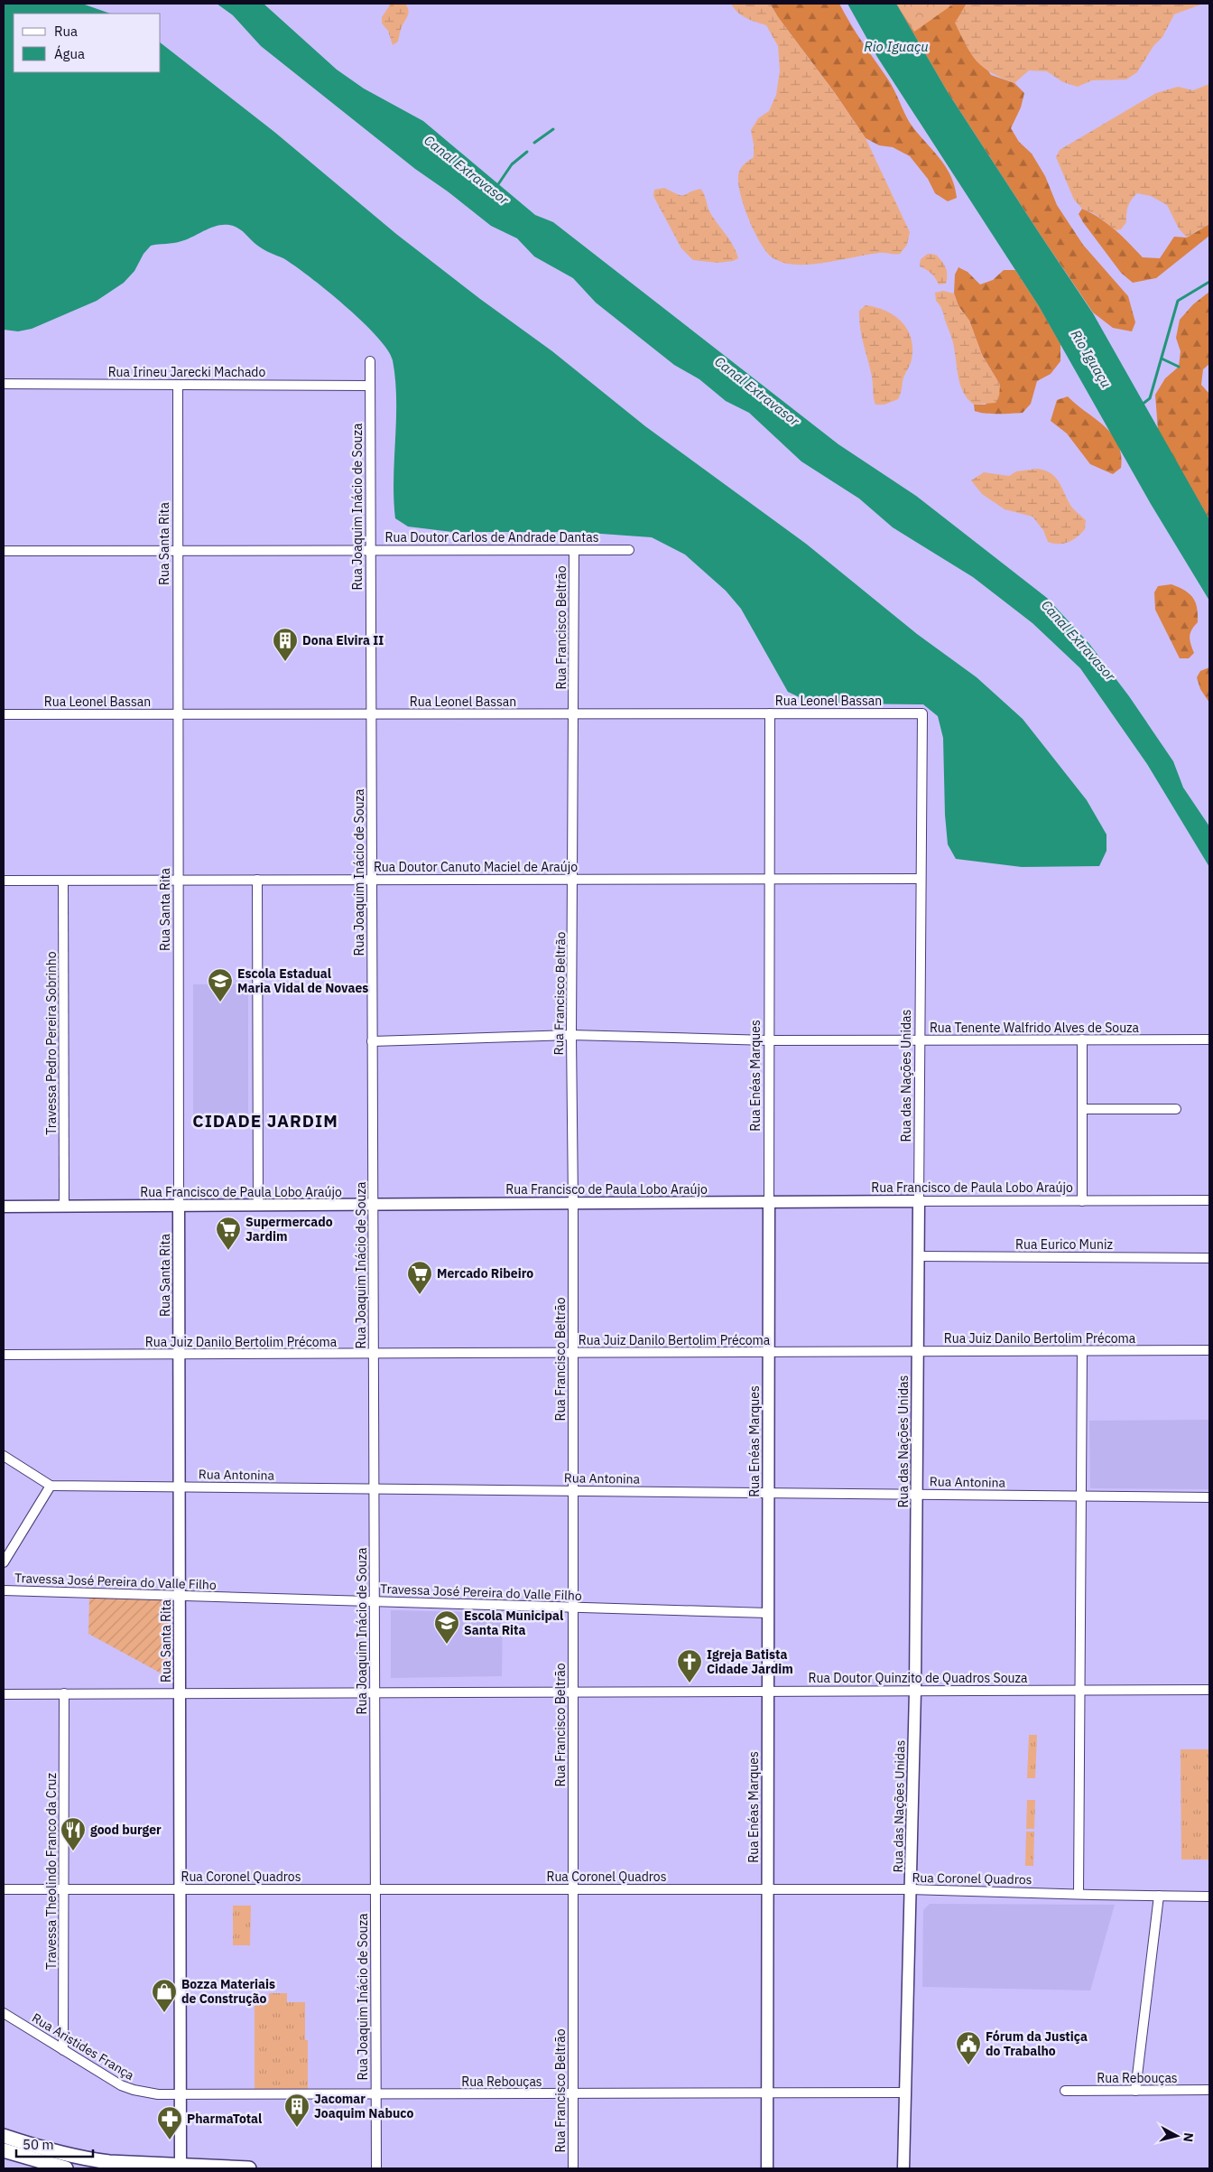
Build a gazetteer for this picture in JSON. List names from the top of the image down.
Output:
{
  "streets": {
    "street": [
      "Rua Irineu Jarecki Machado",
      "Rua Joaquim Inácio de Souza",
      "Rua Doutor Carlos de Andrade Dantas",
      "Rua Santa Rita",
      "Rua Francisco Beltrão",
      "Rua Leonel Bassan",
      "Rua Doutor Canuto Maciel de Araújo",
      "Rua Tenente Walfrido Alves de Souza",
      "Travessa Pedro Pereira Sobrinho",
      "Rua Enéas Marques",
      "Rua das Nações Unidas",
      "Rua Francisco de Paula Lobo Araújo",
      "Rua Eurico Muniz",
      "Rua Juiz Danilo Bertolim Précoma",
      "Rua Antonina",
      "Travessa José Pereira do Valle Filho",
      "Rua Doutor Quinzito de Quadros Souza",
      "Travessa Theolindo Franco da Cruz",
      "Rua Coronel Quadros",
      "Rua Aristides França",
      "Rua Rebouças"
    ]
  },
  "crossings": [
    ["Rua Irineu Jarecki Machado", "Rua Joaquim Inácio de Souza"],
    ["Rua Irineu Jarecki Machado", "Rua Santa Rita"],
    ["Rua Joaquim Inácio de Souza", "Rua Doutor Carlos de Andrade Dantas"],
    ["Rua Joaquim Inácio de Souza", "Rua Leonel Bassan"],
    ["Rua Joaquim Inácio de Souza", "Rua Doutor Canuto Maciel de Araújo"],
    ["Rua Joaquim Inácio de Souza", "Rua Tenente Walfrido Alves de Souza"],
    ["Rua Joaquim Inácio de Souza", "Rua Francisco de Paula Lobo Araújo"],
    ["Rua Joaquim Inácio de Souza", "Rua Juiz Danilo Bertolim Précoma"],
    ["Rua Joaquim Inácio de Souza", "Rua Antonina"],
    ["Rua Joaquim Inácio de Souza", "Travessa José Pereira do Valle Filho"],
    ["Rua Joaquim Inácio de Souza", "Rua Doutor Quinzito de Quadros Souza"],
    ["Rua Joaquim Inácio de Souza", "Rua Coronel Quadros"],
    ["Rua Joaquim Inácio de Souza", "Rua Rebouças"],
    ["Rua Doutor Carlos de Andrade Dantas", "Rua Santa Rita"],
    ["Rua Doutor Carlos de Andrade Dantas", "Rua Francisco Beltrão"],
    ["Rua Santa Rita", "Rua Leonel Bassan"],
    ["Rua Santa Rita", "Rua Doutor Canuto Maciel de Araújo"],
    ["Rua Santa Rita", "Rua Francisco de Paula Lobo Araújo"],
    ["Rua Santa Rita", "Rua Juiz Danilo Bertolim Précoma"],
    ["Rua Santa Rita", "Rua Antonina"],
    ["Rua Santa Rita", "Travessa José Pereira do Valle Filho"],
    ["Rua Santa Rita", "Rua Doutor Quinzito de Quadros Souza"],
    ["Rua Santa Rita", "Rua Coronel Quadros"],
    ["Rua Santa Rita", "Rua Aristides França"],
    ["Rua Santa Rita", "Rua Rebouças"],
    ["Rua Francisco Beltrão", "Rua Leonel Bassan"],
    ["Rua Francisco Beltrão", "Rua Doutor Canuto Maciel de Araújo"],
    ["Rua Francisco Beltrão", "Rua Tenente Walfrido Alves de Souza"],
    ["Rua Francisco Beltrão", "Rua Francisco de Paula Lobo Araújo"],
    ["Rua Francisco Beltrão", "Rua Juiz Danilo Bertolim Précoma"],
    ["Rua Francisco Beltrão", "Rua Antonina"],
    ["Rua Francisco Beltrão", "Travessa José Pereira do Valle Filho"],
    ["Rua Francisco Beltrão", "Rua Doutor Quinzito de Quadros Souza"],
    ["Rua Francisco Beltrão", "Rua Coronel Quadros"],
    ["Rua Francisco Beltrão", "Rua Rebouças"],
    ["Rua Leonel Bassan", "Rua Enéas Marques"],
    ["Rua Leonel Bassan", "Rua das Nações Unidas"],
    ["Rua Doutor Canuto Maciel de Araújo", "Travessa Pedro Pereira Sobrinho"],
    ["Rua Doutor Canuto Maciel de Araújo", "Rua Enéas Marques"],
    ["Rua Doutor Canuto Maciel de Araújo", "Rua das Nações Unidas"],
    ["Rua Tenente Walfrido Alves de Souza", "Rua Enéas Marques"],
    ["Rua Tenente Walfrido Alves de Souza", "Rua das Nações Unidas"],
    ["Travessa Pedro Pereira Sobrinho", "Rua Francisco de Paula Lobo Araújo"],
    ["Rua Enéas Marques", "Rua Francisco de Paula Lobo Araújo"],
    ["Rua Enéas Marques", "Rua Juiz Danilo Bertolim Précoma"],
    ["Rua Enéas Marques", "Rua Antonina"],
    ["Rua Enéas Marques", "Travessa José Pereira do Valle Filho"],
    ["Rua Enéas Marques", "Rua Doutor Quinzito de Quadros Souza"],
    ["Rua Enéas Marques", "Rua Coronel Quadros"],
    ["Rua Enéas Marques", "Rua Rebouças"],
    ["Rua das Nações Unidas", "Rua Francisco de Paula Lobo Araújo"],
    ["Rua das Nações Unidas", "Rua Eurico Muniz"],
    ["Rua das Nações Unidas", "Rua Juiz Danilo Bertolim Précoma"],
    ["Rua das Nações Unidas", "Rua Antonina"],
    ["Rua das Nações Unidas", "Rua Doutor Quinzito de Quadros Souza"],
    ["Rua das Nações Unidas", "Rua Coronel Quadros"],
    ["Rua das Nações Unidas", "Rua Rebouças"],
    ["Rua Doutor Quinzito de Quadros Souza", "Travessa Theolindo Franco da Cruz"],
    ["Travessa Theolindo Franco da Cruz", "Rua Coronel Quadros"],
    ["Travessa Theolindo Franco da Cruz", "Rua Aristides França"],
    ["Rua Aristides França", "Rua Rebouças"]
  ],
  "districts": ["CIDADE JARDIM"],
  "water": ["Rio Iguaçu", "Canal Extravasor"],
  "places": {
    "building": ["Dona Elvira II", "Jacomar Joaquim Nabuco"],
    "school or university": ["Escola Estadual Maria Vidal de Novaes", "Escola Municipal Santa Rita"],
    "supermarket": ["Supermercado Jardim", "Mercado Ribeiro"],
    "church": ["Igreja Batista Cidade Jardim"],
    "restaurant": ["good burger"],
    "shop": ["Bozza Materiais de Construção"],
    "public building": ["Fórum da Justiça do Trabalho"],
    "pharmacy": ["PharmaTotal"]
  },
  "legend": ["Rua", "Água"],
  "scale_bar": "50 m",
  "north": "right"
}
